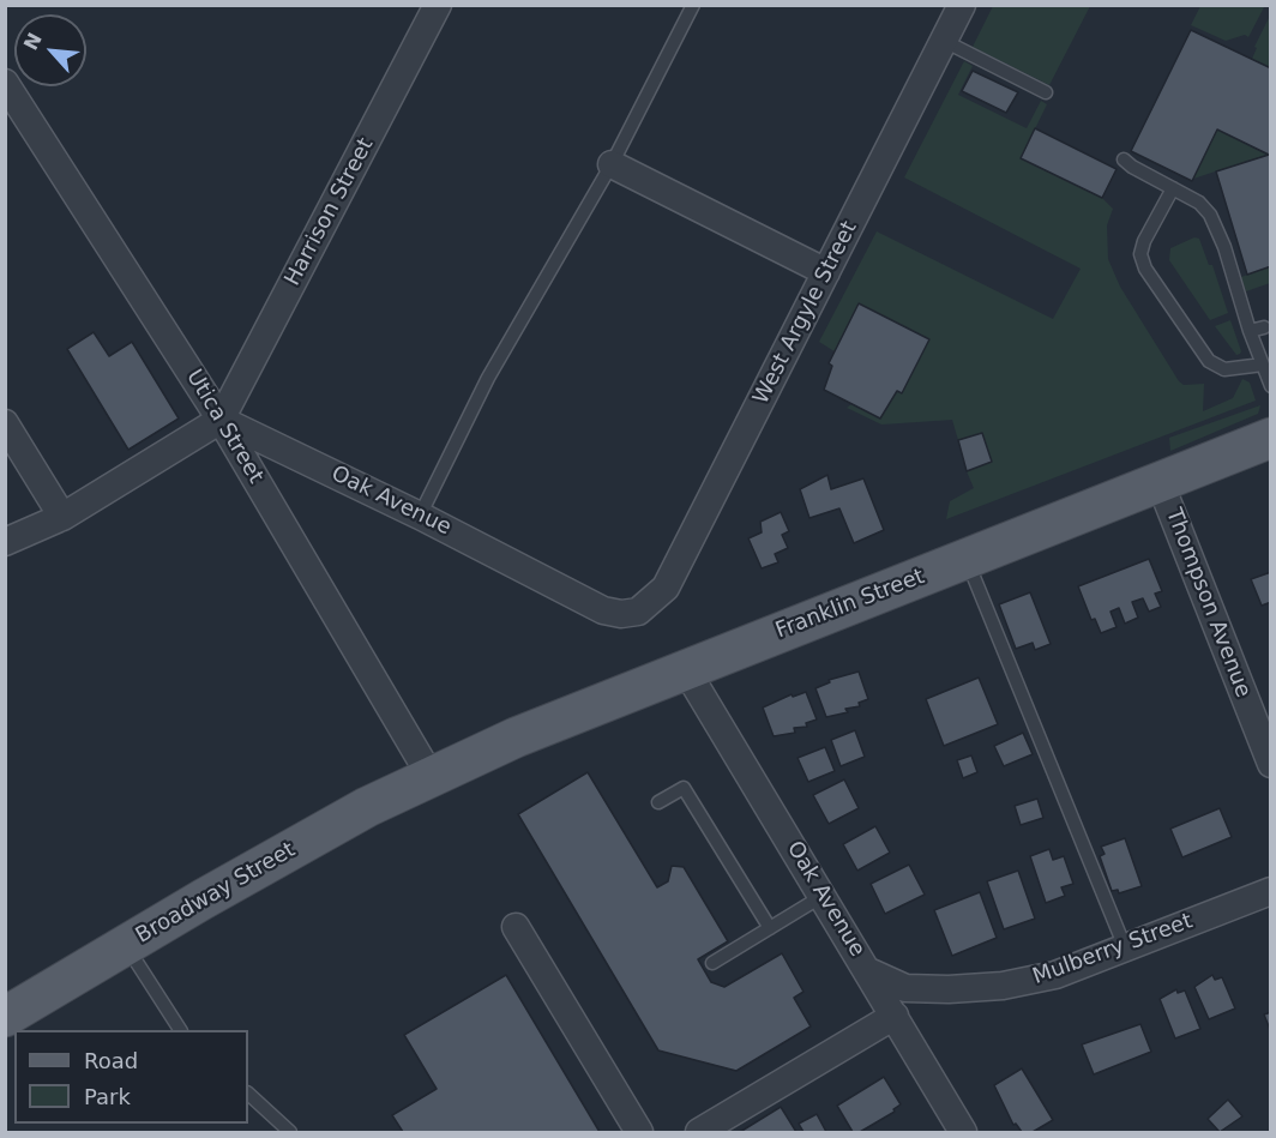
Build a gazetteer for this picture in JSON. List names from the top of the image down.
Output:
{
  "streets": {
    "main road": ["Franklin Street", "Broadway Street"],
    "street": [
      "Harrison Street",
      "West Argyle Street",
      "Utica Street",
      "Oak Avenue",
      "Thompson Avenue",
      "Mulberry Street"
    ]
  },
  "crossings": [
    ["Harrison Street", "Utica Street"],
    ["Harrison Street", "Oak Avenue"],
    ["West Argyle Street", "Oak Avenue"],
    ["Utica Street", "Oak Avenue"],
    ["Utica Street", "Franklin Street"],
    ["Utica Street", "Broadway Street"],
    ["Oak Avenue", "Franklin Street"],
    ["Oak Avenue", "Mulberry Street"],
    ["Thompson Avenue", "Franklin Street"],
    ["Franklin Street", "Broadway Street"]
  ],
  "legend": ["Road", "Park"],
  "north": "top left"
}
